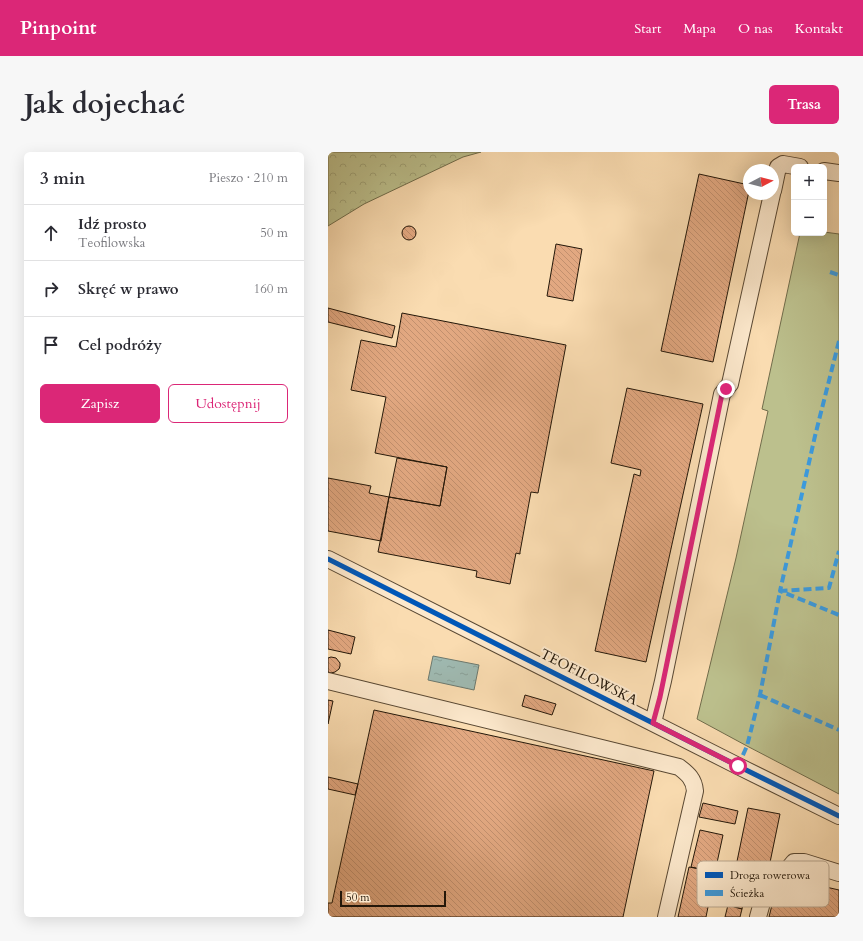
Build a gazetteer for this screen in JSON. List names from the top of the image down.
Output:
{
  "streets": {
    "street": ["TEOFILOWSKA"]
  },
  "legend": ["Droga rowerowa", "Ścieżka"],
  "scale_bar": "50 m",
  "north": "right",
  "page": {
    "header": "Pinpoint",
    "nav": [
      "Start",
      "Mapa",
      "O nas",
      "Kontakt"
    ],
    "title": "Jak dojechać",
    "buttons": [
      "Trasa",
      ["Zapisz", "Udostępnij"]
    ],
    "heading": ["3 min", "Pieszo · 210 m"],
    "map_buttons": ["+", "−"],
    "list": [
      ["Idź prosto", "Teofilowska", "50 m"],
      ["Skręć w prawo", "160 m"],
      "Cel podróży"
    ],
    "scale": "50 m"
  }
}
